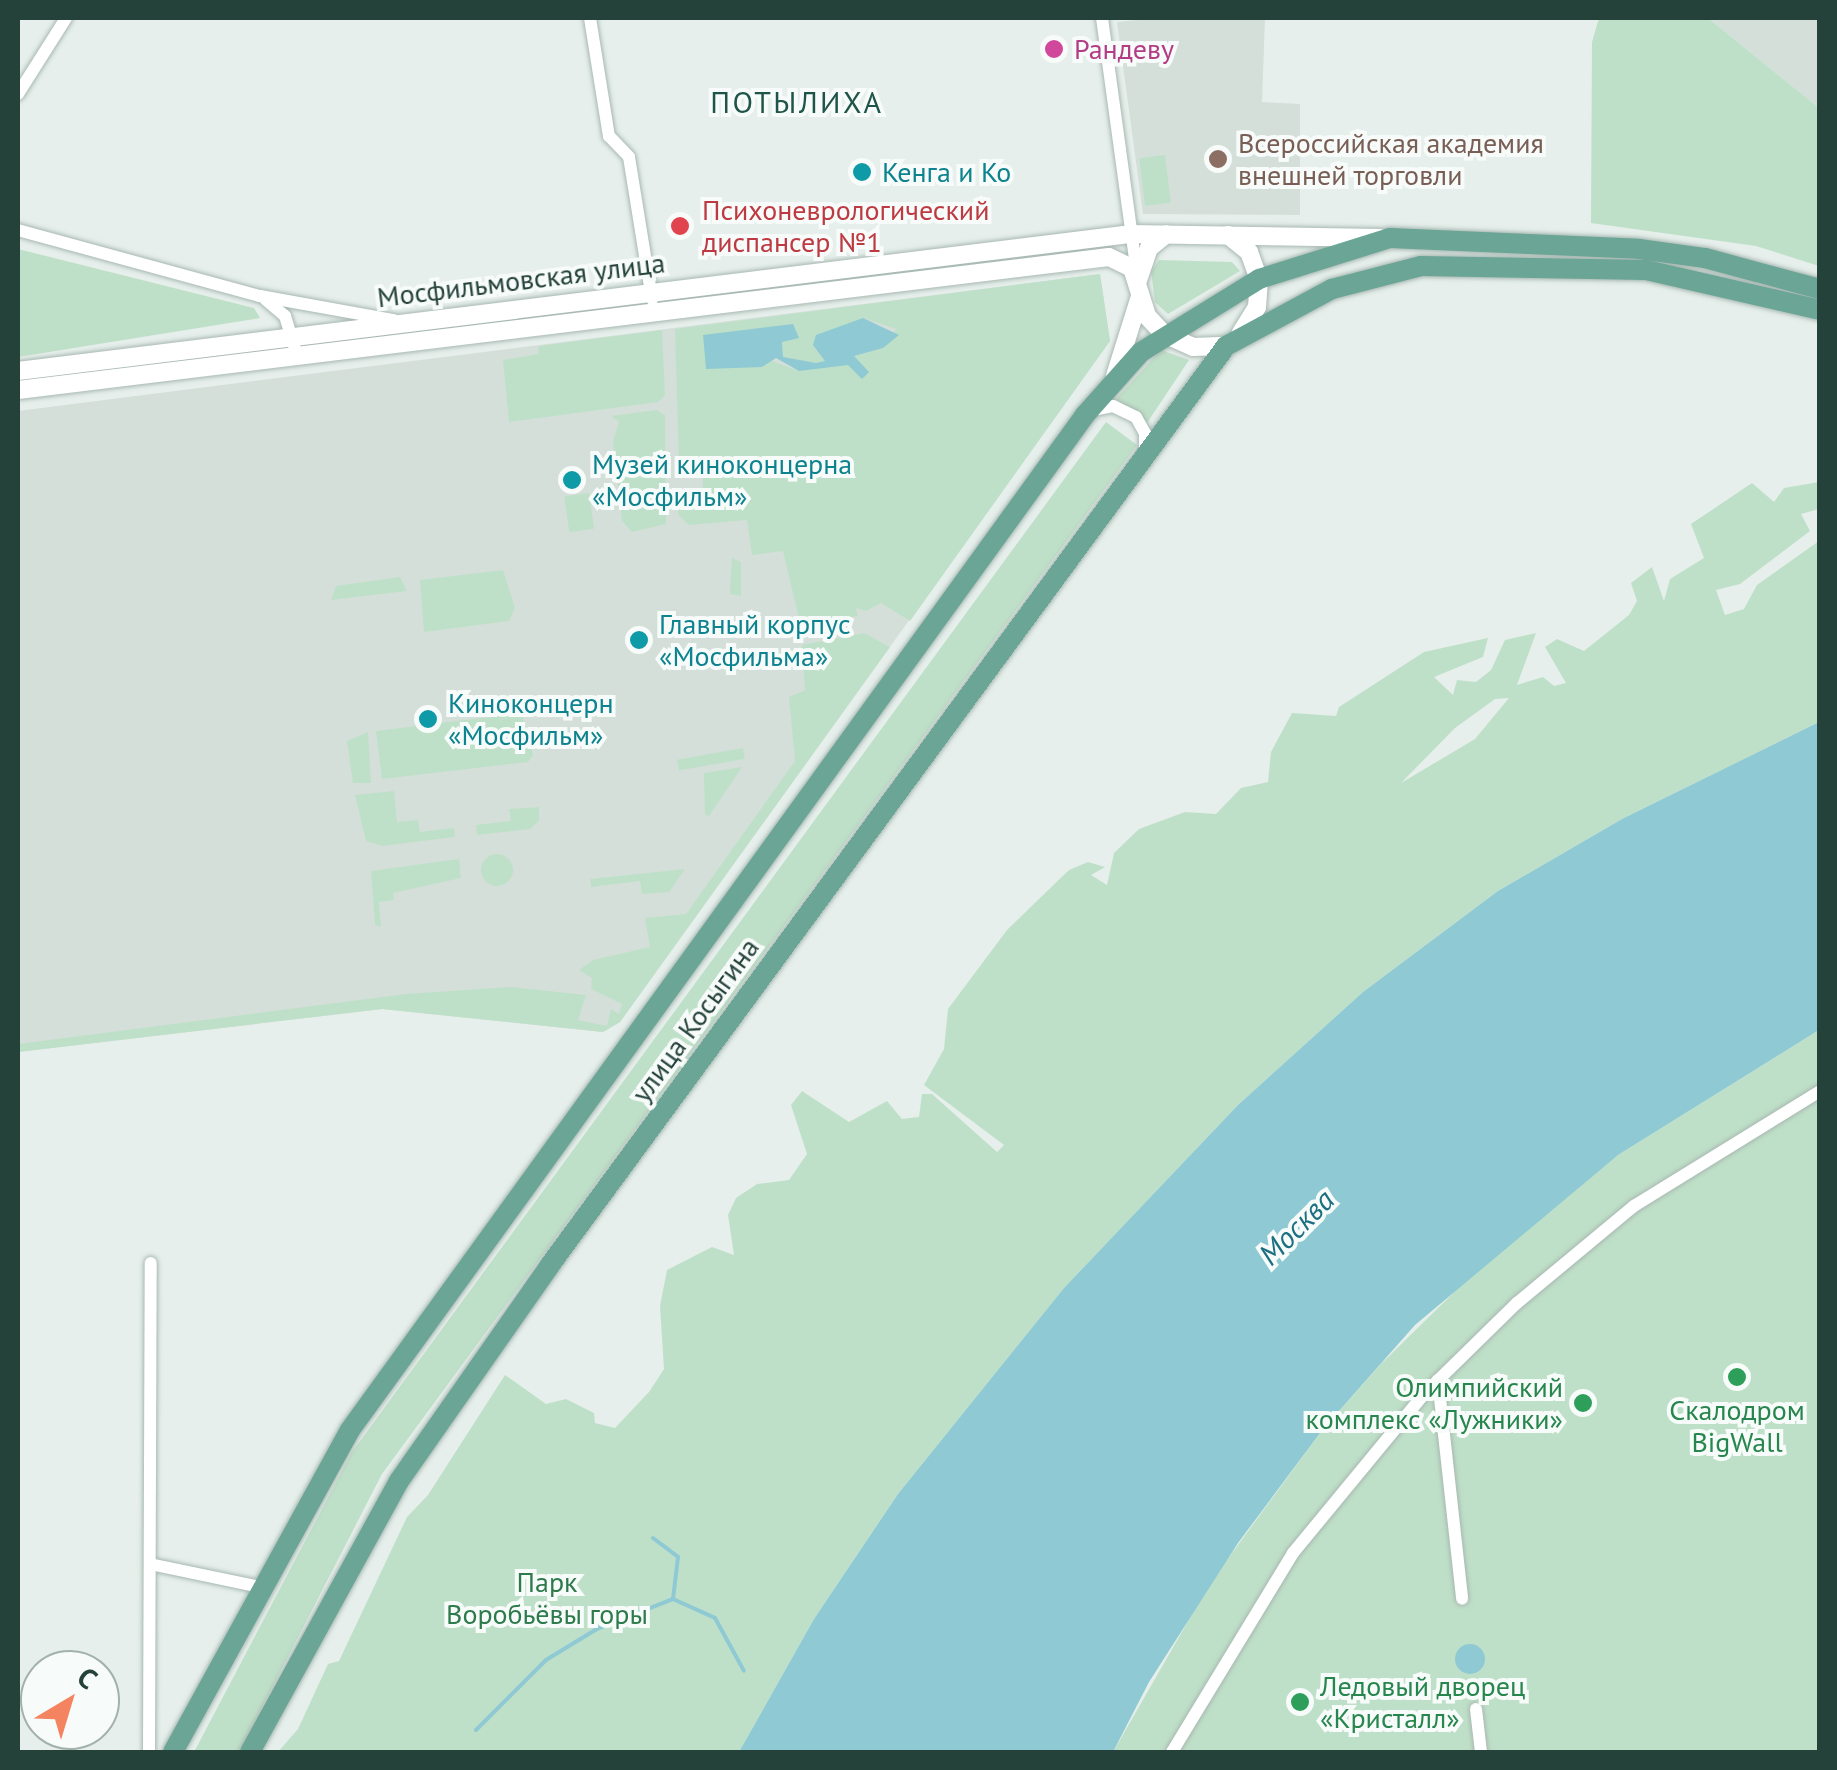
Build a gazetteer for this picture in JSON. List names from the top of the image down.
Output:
{
  "streets": {
    "main road": ["Мосфильмовская улица", "улица Косыгина"]
  },
  "crossings": [
    ["Мосфильмовская улица", "улица Косыгина"]
  ],
  "districts": ["ПОТЫЛИХА"],
  "water": ["Москва"],
  "parks": ["Парк Воробьёвы горы"],
  "places": [
    "Рандеву",
    "Всероссийская академия внешней торговли",
    "Кенга и Ко",
    "Психоневрологический диспансер №1",
    "Музей киноконцерна «Мосфильм»",
    "Главный корпус «Мосфильма»",
    "Киноконцерн «Мосфильм»",
    "Скалодром BigWall",
    "Олимпийский комплекс «Лужники»",
    "Ледовый дворец «Кристалл»"
  ],
  "north": "top right"
}
